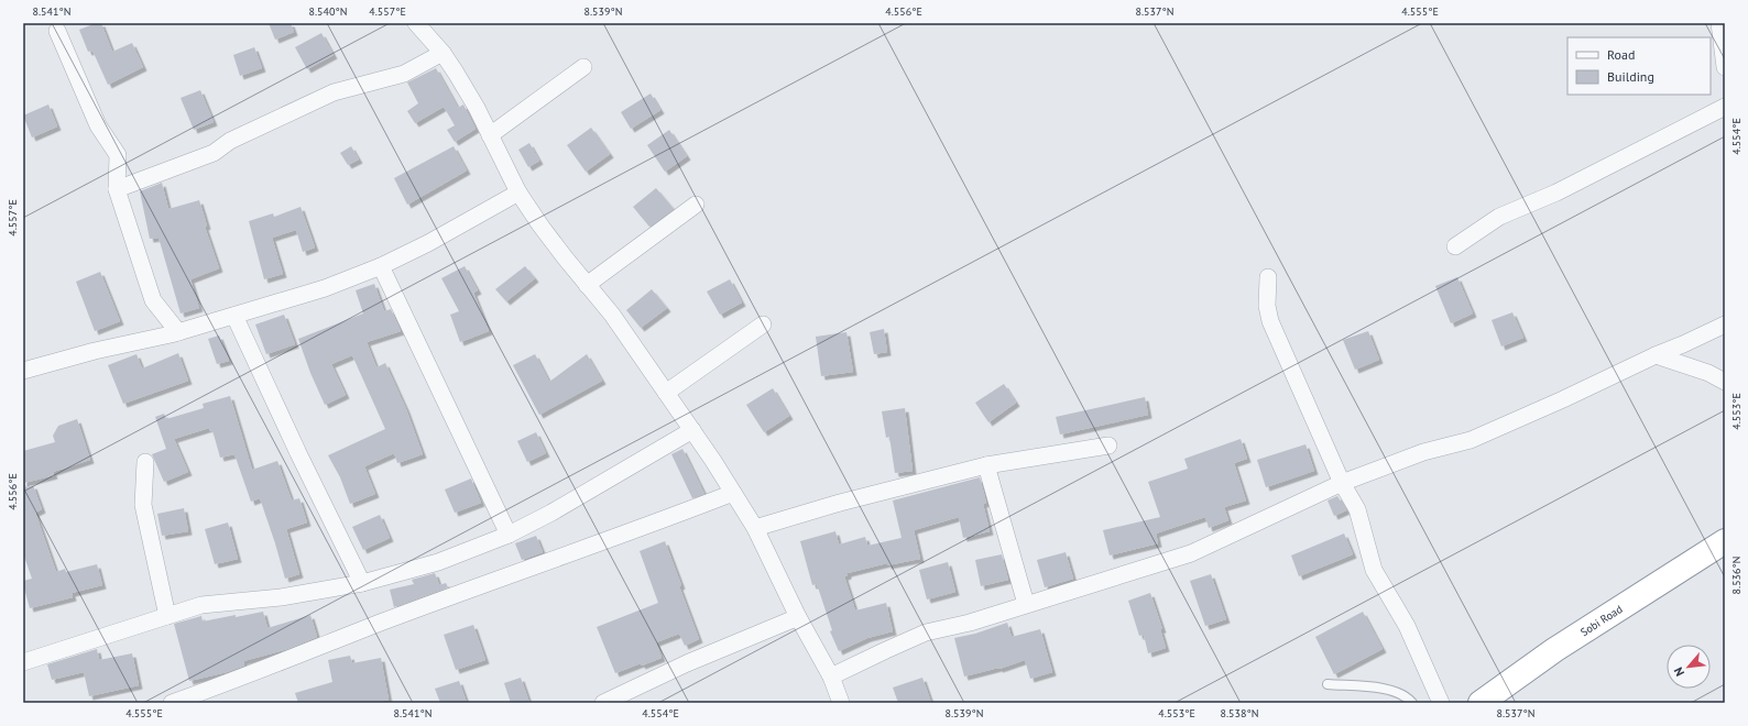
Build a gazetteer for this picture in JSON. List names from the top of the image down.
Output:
{
  "streets": {
    "highway": ["Sobi Road"]
  },
  "legend": ["Road", "Building"],
  "north": "bottom left",
  "coordinates": [
    "8.541°N",
    "8.540°N",
    "4.557°E",
    "8.539°N",
    "4.556°E",
    "8.537°N",
    "4.555°E",
    "4.554°E",
    "4.553°E",
    "8.536°N",
    "8.538°N"
  ]
}
